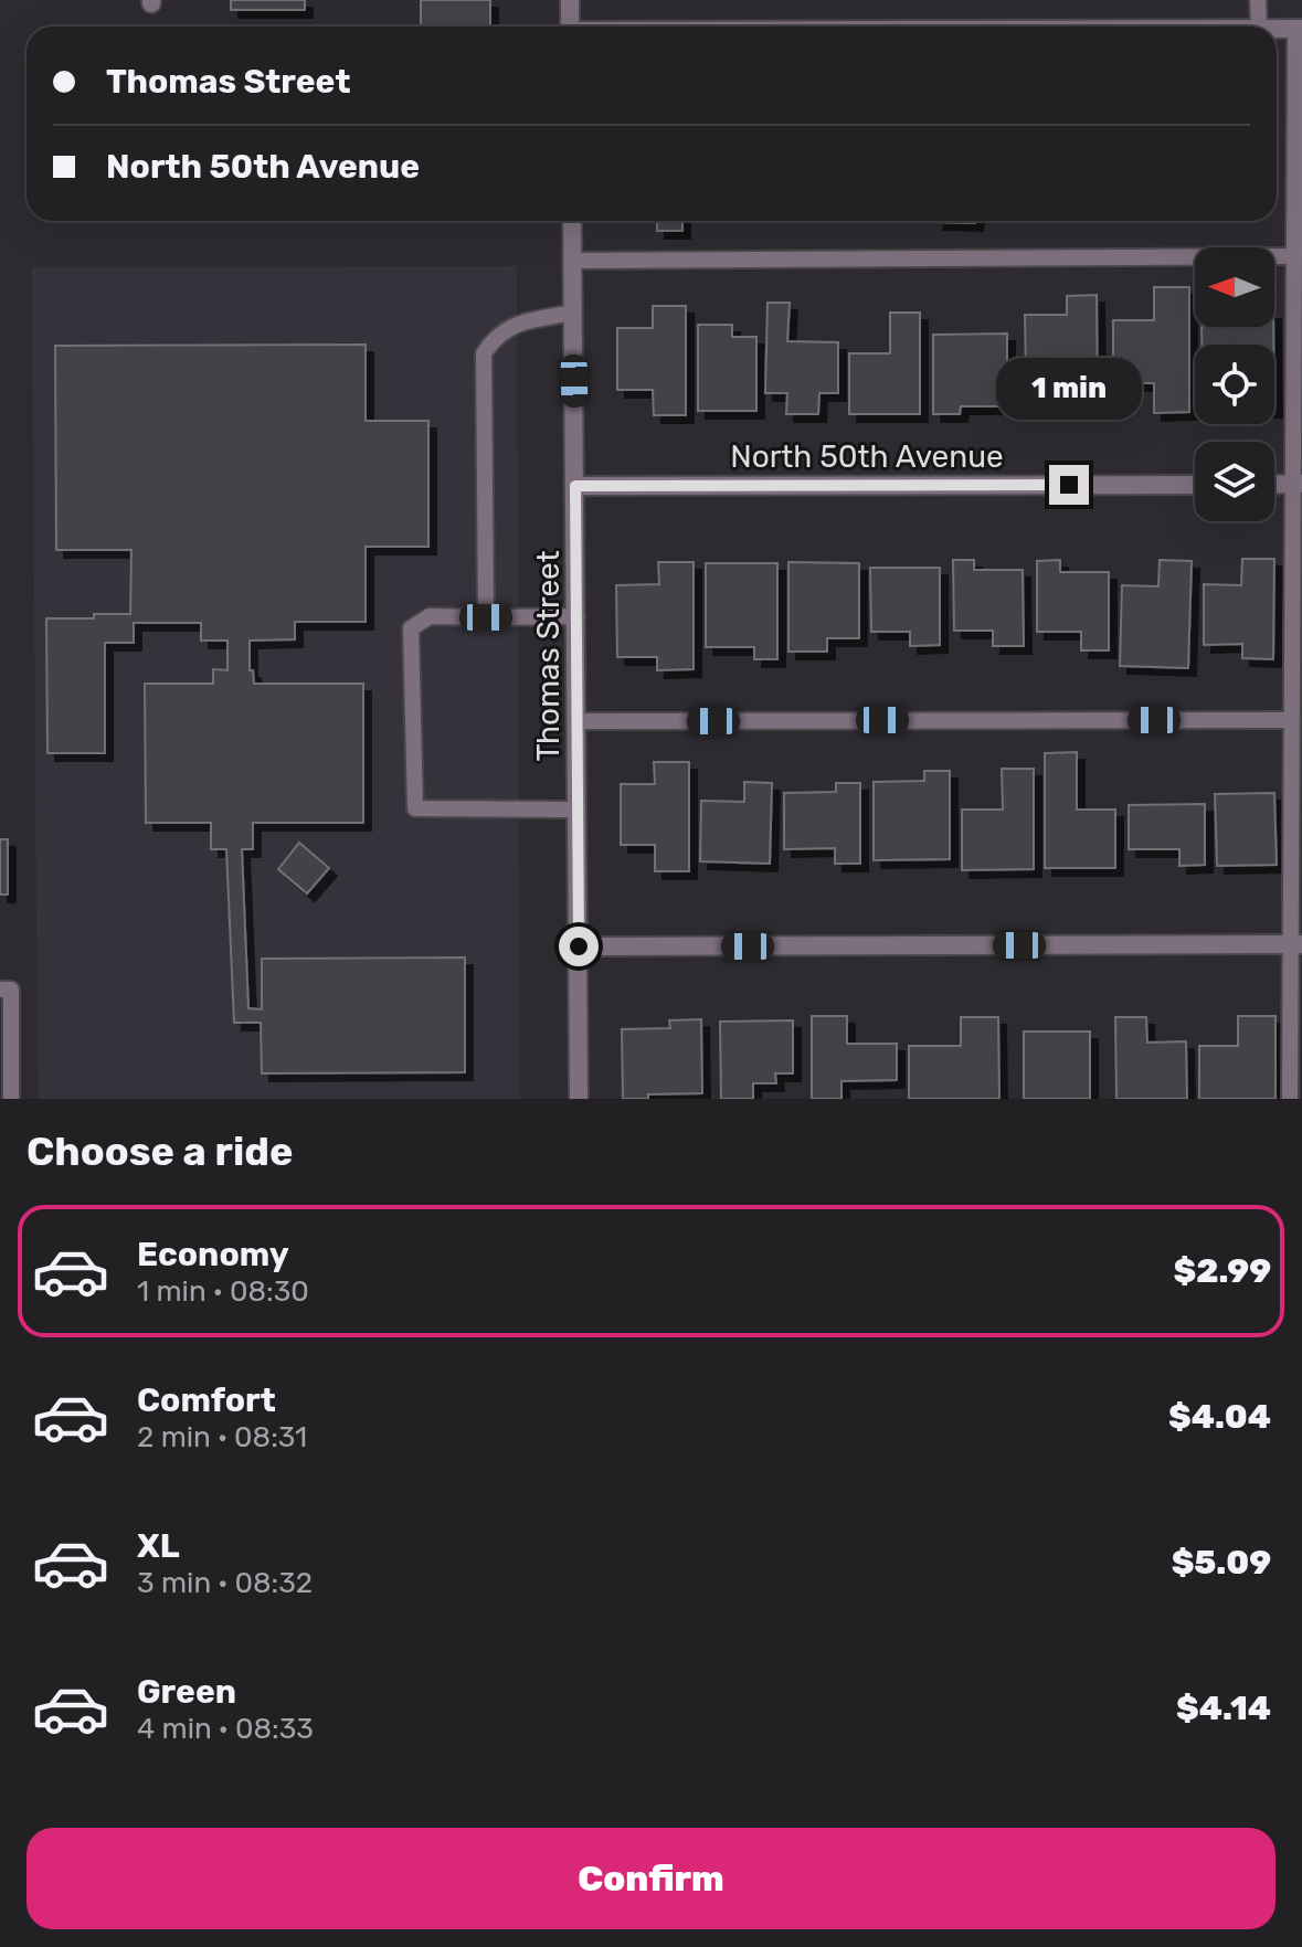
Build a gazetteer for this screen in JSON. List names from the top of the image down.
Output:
{
  "streets": {
    "street": ["North 50th Avenue", "Thomas Street"]
  },
  "crossings": [
    ["North 50th Avenue", "Thomas Street"]
  ],
  "north": "left",
  "page": {
    "banner": ["Thomas Street", "North 50th Avenue"],
    "bubble": "1 min",
    "heading": "Choose a ride",
    "list": [
      {
        "name": "Economy",
        "note": "1 min · 08:30",
        "value": "$2.99"
      },
      {
        "name": "Comfort",
        "note": "2 min · 08:31",
        "value": "$4.04"
      },
      {
        "name": "XL",
        "note": "3 min · 08:32",
        "value": "$5.09"
      },
      {
        "name": "Green",
        "note": "4 min · 08:33",
        "value": "$4.14"
      }
    ],
    "buttons": "Confirm"
  }
}
